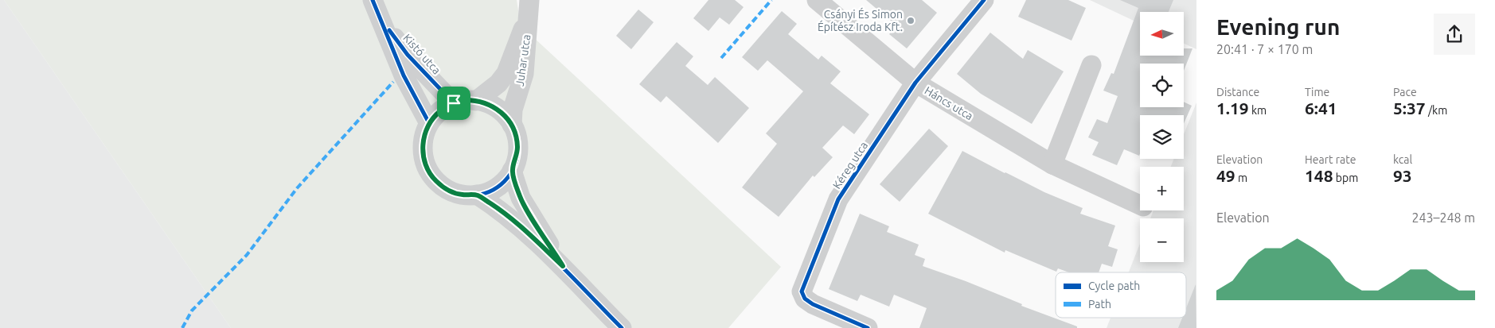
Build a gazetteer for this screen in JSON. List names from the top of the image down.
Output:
{
  "streets": {
    "street": [
      "Kistó utca",
      "Juhar utca",
      "Háncs utca",
      "Kéreg utca"
    ]
  },
  "crossings": [
    ["Kistó utca", "Juhar utca"],
    ["Háncs utca", "Kéreg utca"]
  ],
  "places": ["Csányi És Simon Építész Iroda Kft."],
  "legend": ["Cycle path", "Path"],
  "north": "left",
  "page": {
    "heading": ["Evening run", "20:41 · 7 × 170 m"],
    "map_buttons": ["+", "−"],
    "stats": [
      ["Distance", "1.19 km"],
      ["Time", "6:41"],
      ["Pace", "5:37 /km"],
      ["Elevation", "49 m"],
      ["Heart rate", "148 bpm"],
      ["kcal", "93"]
    ],
    "chart": ["Elevation", "243–248 m"]
  }
}
